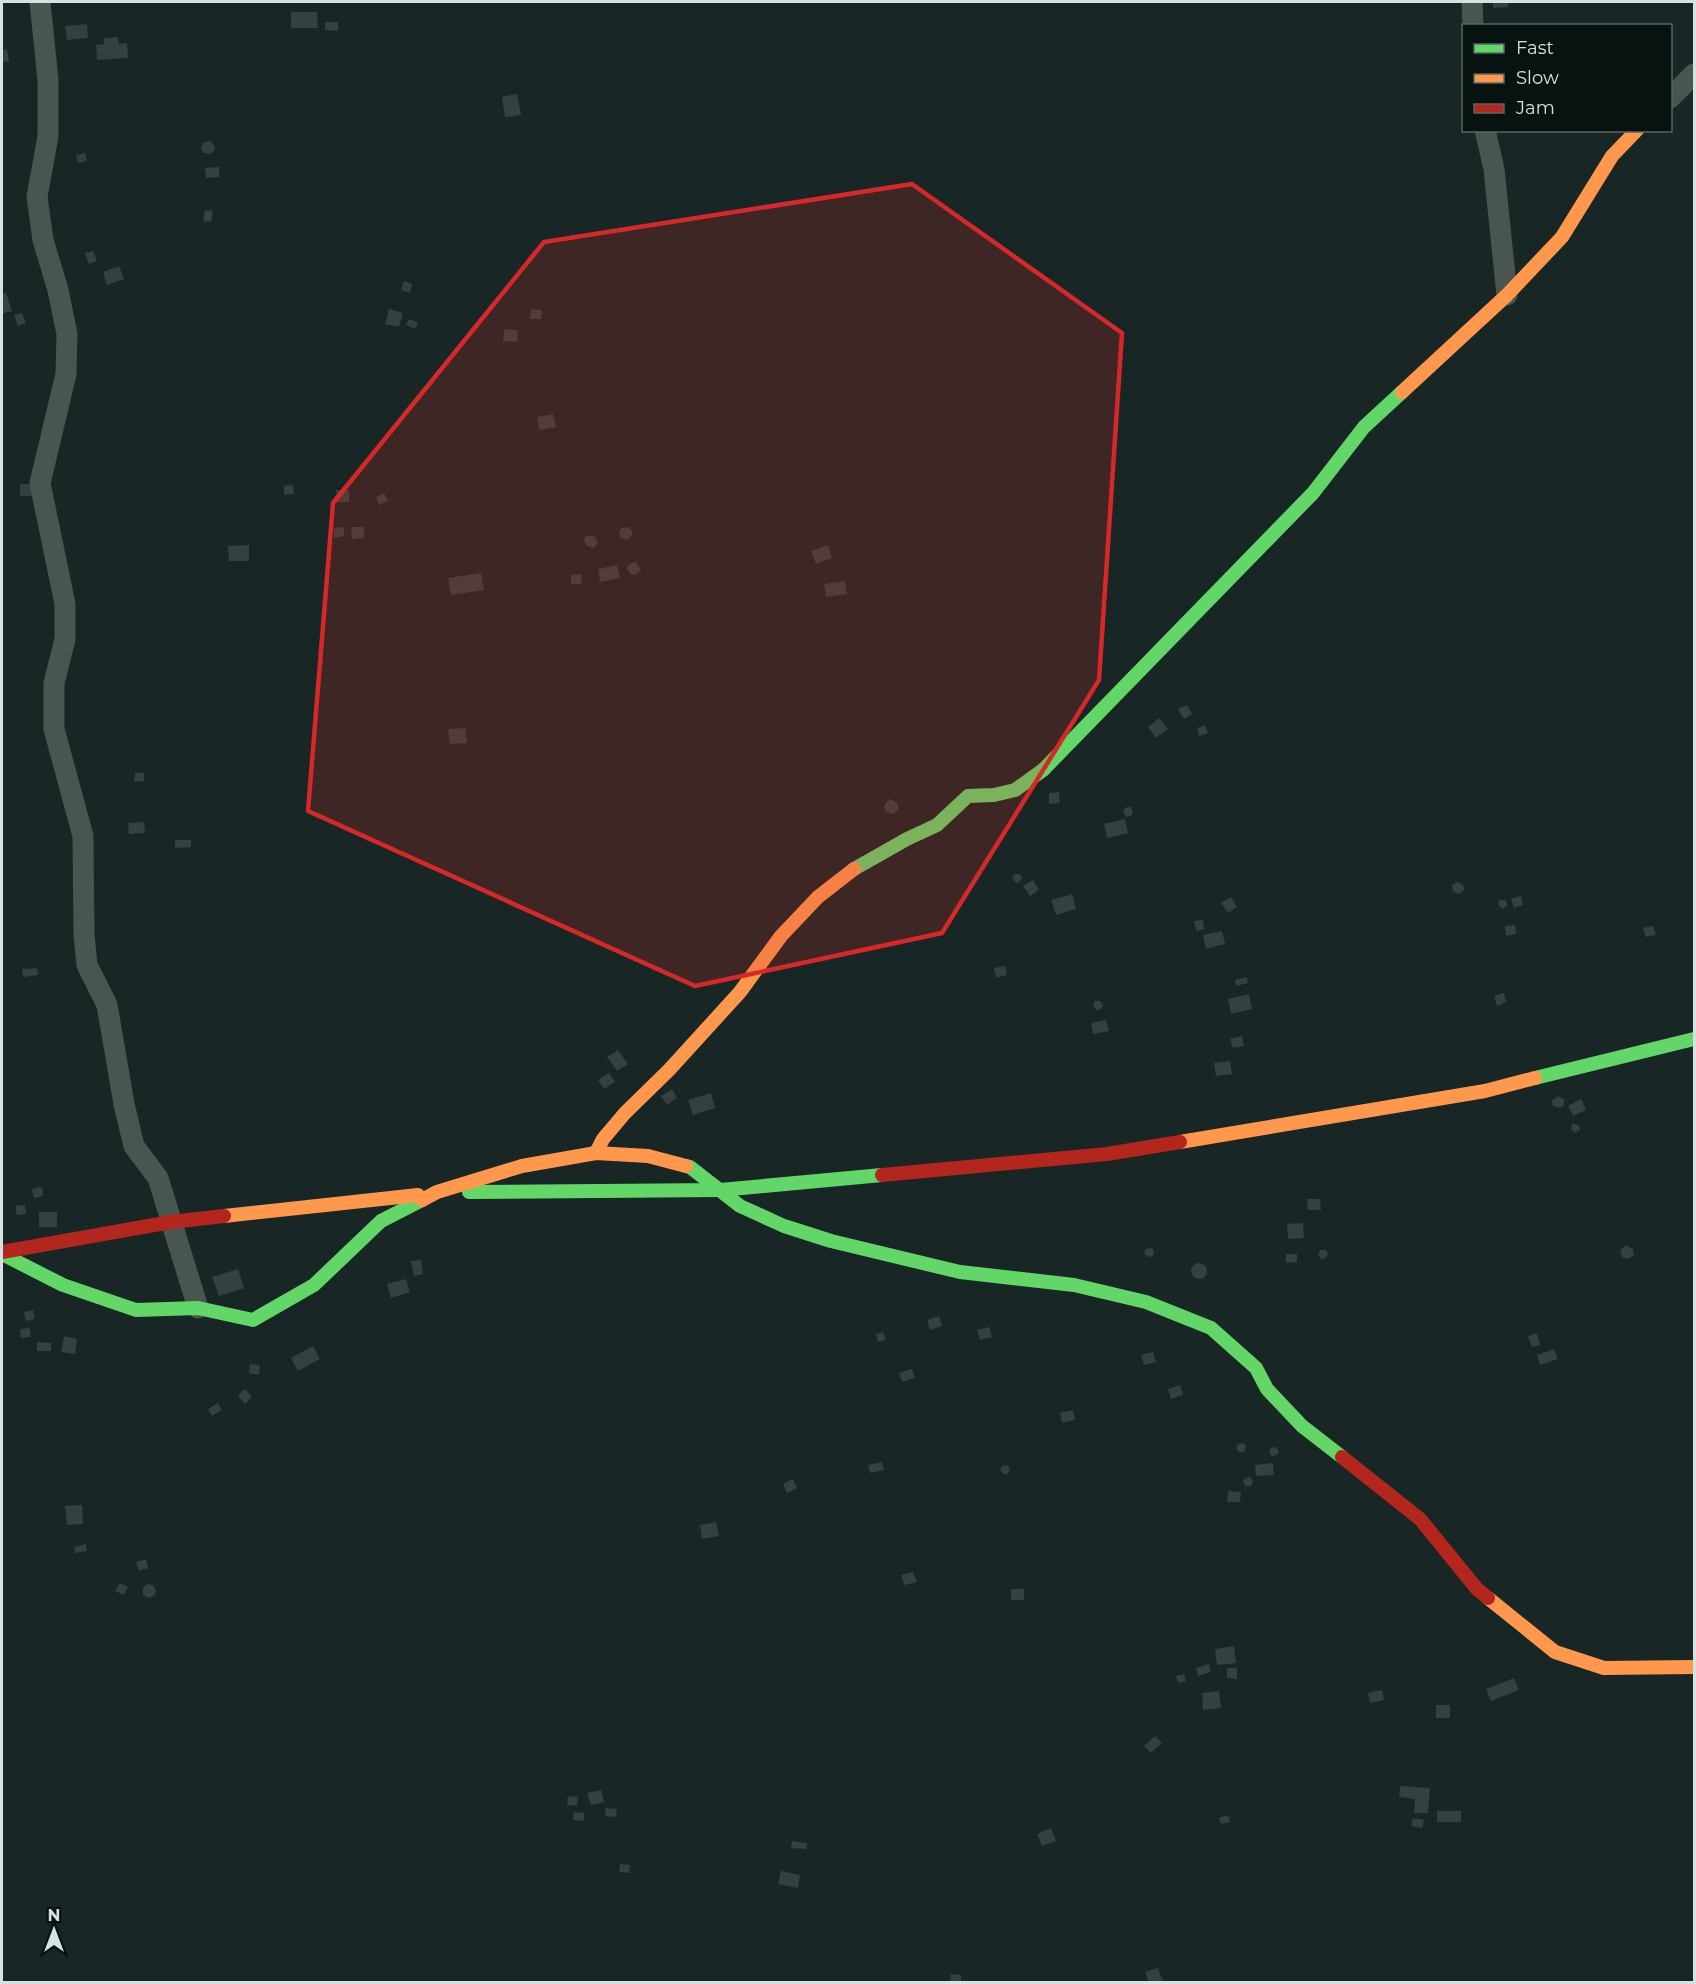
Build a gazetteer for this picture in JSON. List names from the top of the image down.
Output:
{
  "legend": ["Fast", "Slow", "Jam"],
  "north": "top"
}
